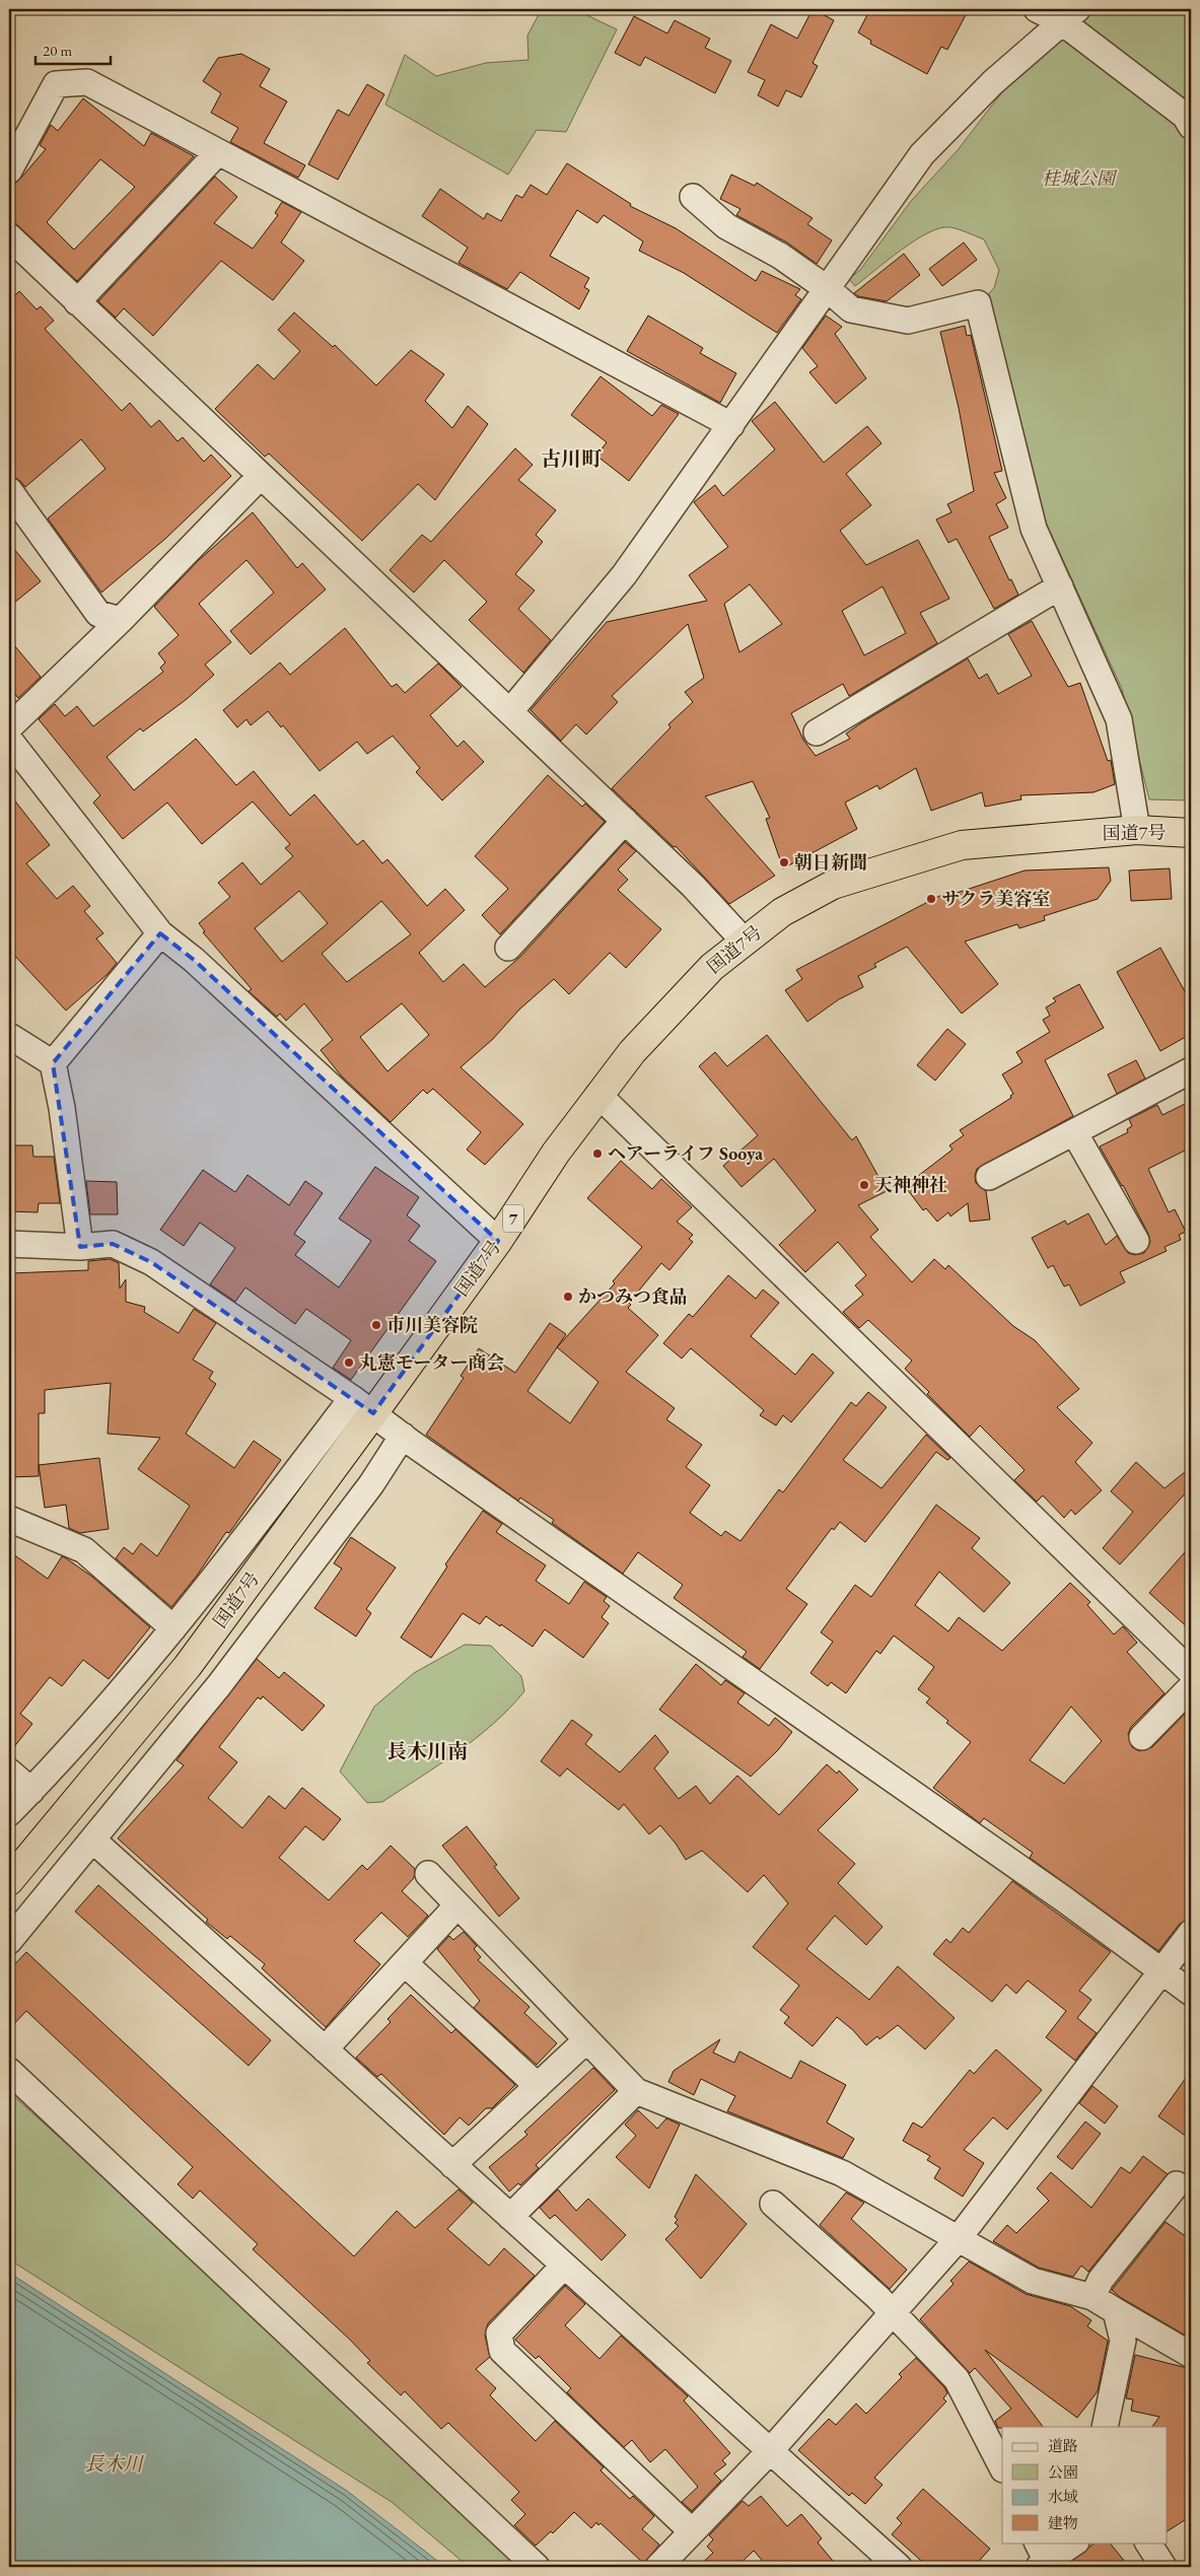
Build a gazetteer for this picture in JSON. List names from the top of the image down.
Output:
{
  "streets": {
    "highway": ["国道7号", "7"]
  },
  "districts": ["古川町", "長木川南"],
  "water": ["長木川"],
  "parks": ["桂城公園"],
  "places": [
    "朝日新聞",
    "サクラ美容室",
    "ヘアーライフ Sooya",
    "天神神社",
    "かつみつ食品",
    "市川美容院",
    "丸憲モーター商会"
  ],
  "legend": [
    "道路",
    "公園",
    "水域",
    "建物"
  ],
  "scale_bar": "20 m"
}
